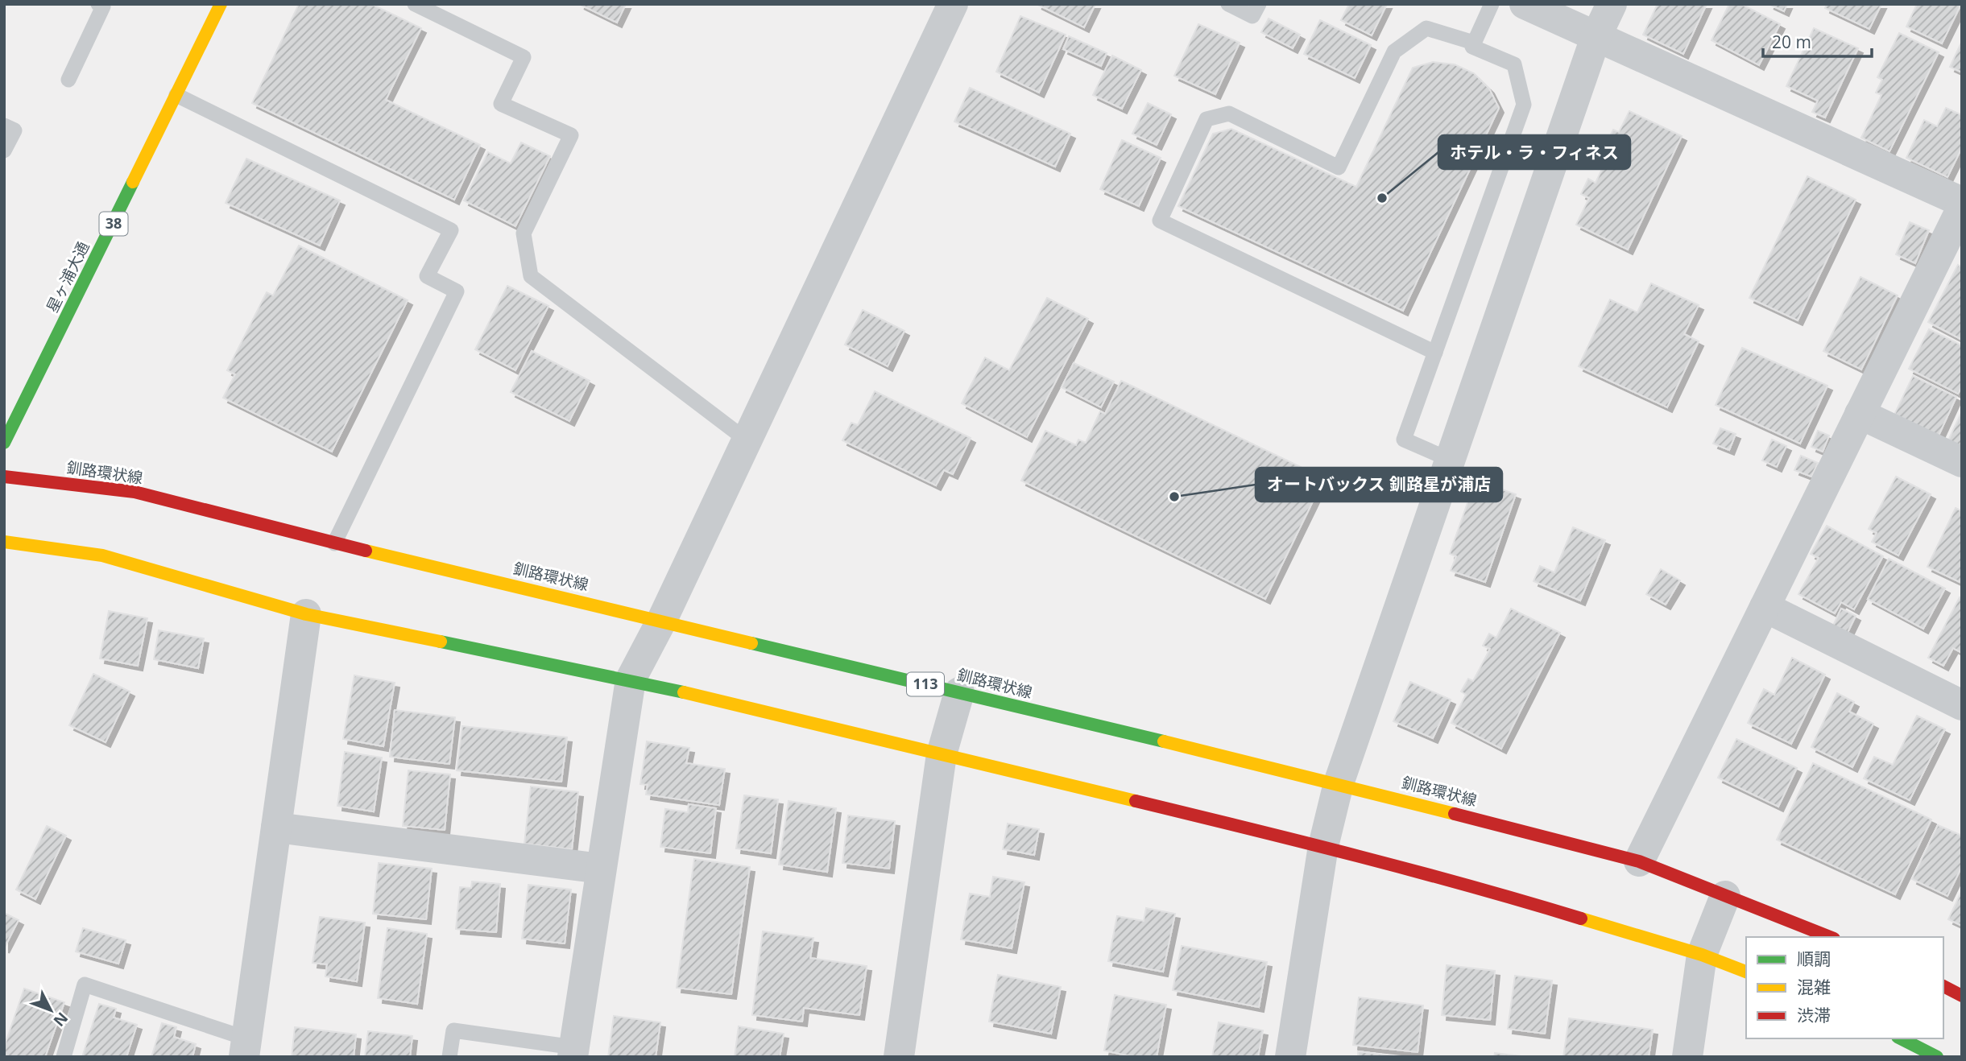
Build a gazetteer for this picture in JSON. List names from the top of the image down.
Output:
{
  "streets": {
    "main road": [
      "38",
      "星ヶ浦大通",
      "釧路環状線",
      "113"
    ]
  },
  "places": ["ホテル・ラ・フィネス", "オートバックス 釧路星が浦店"],
  "legend": ["順調", "混雑", "渋滞"],
  "scale_bar": "20 m",
  "north": "bottom right"
}
